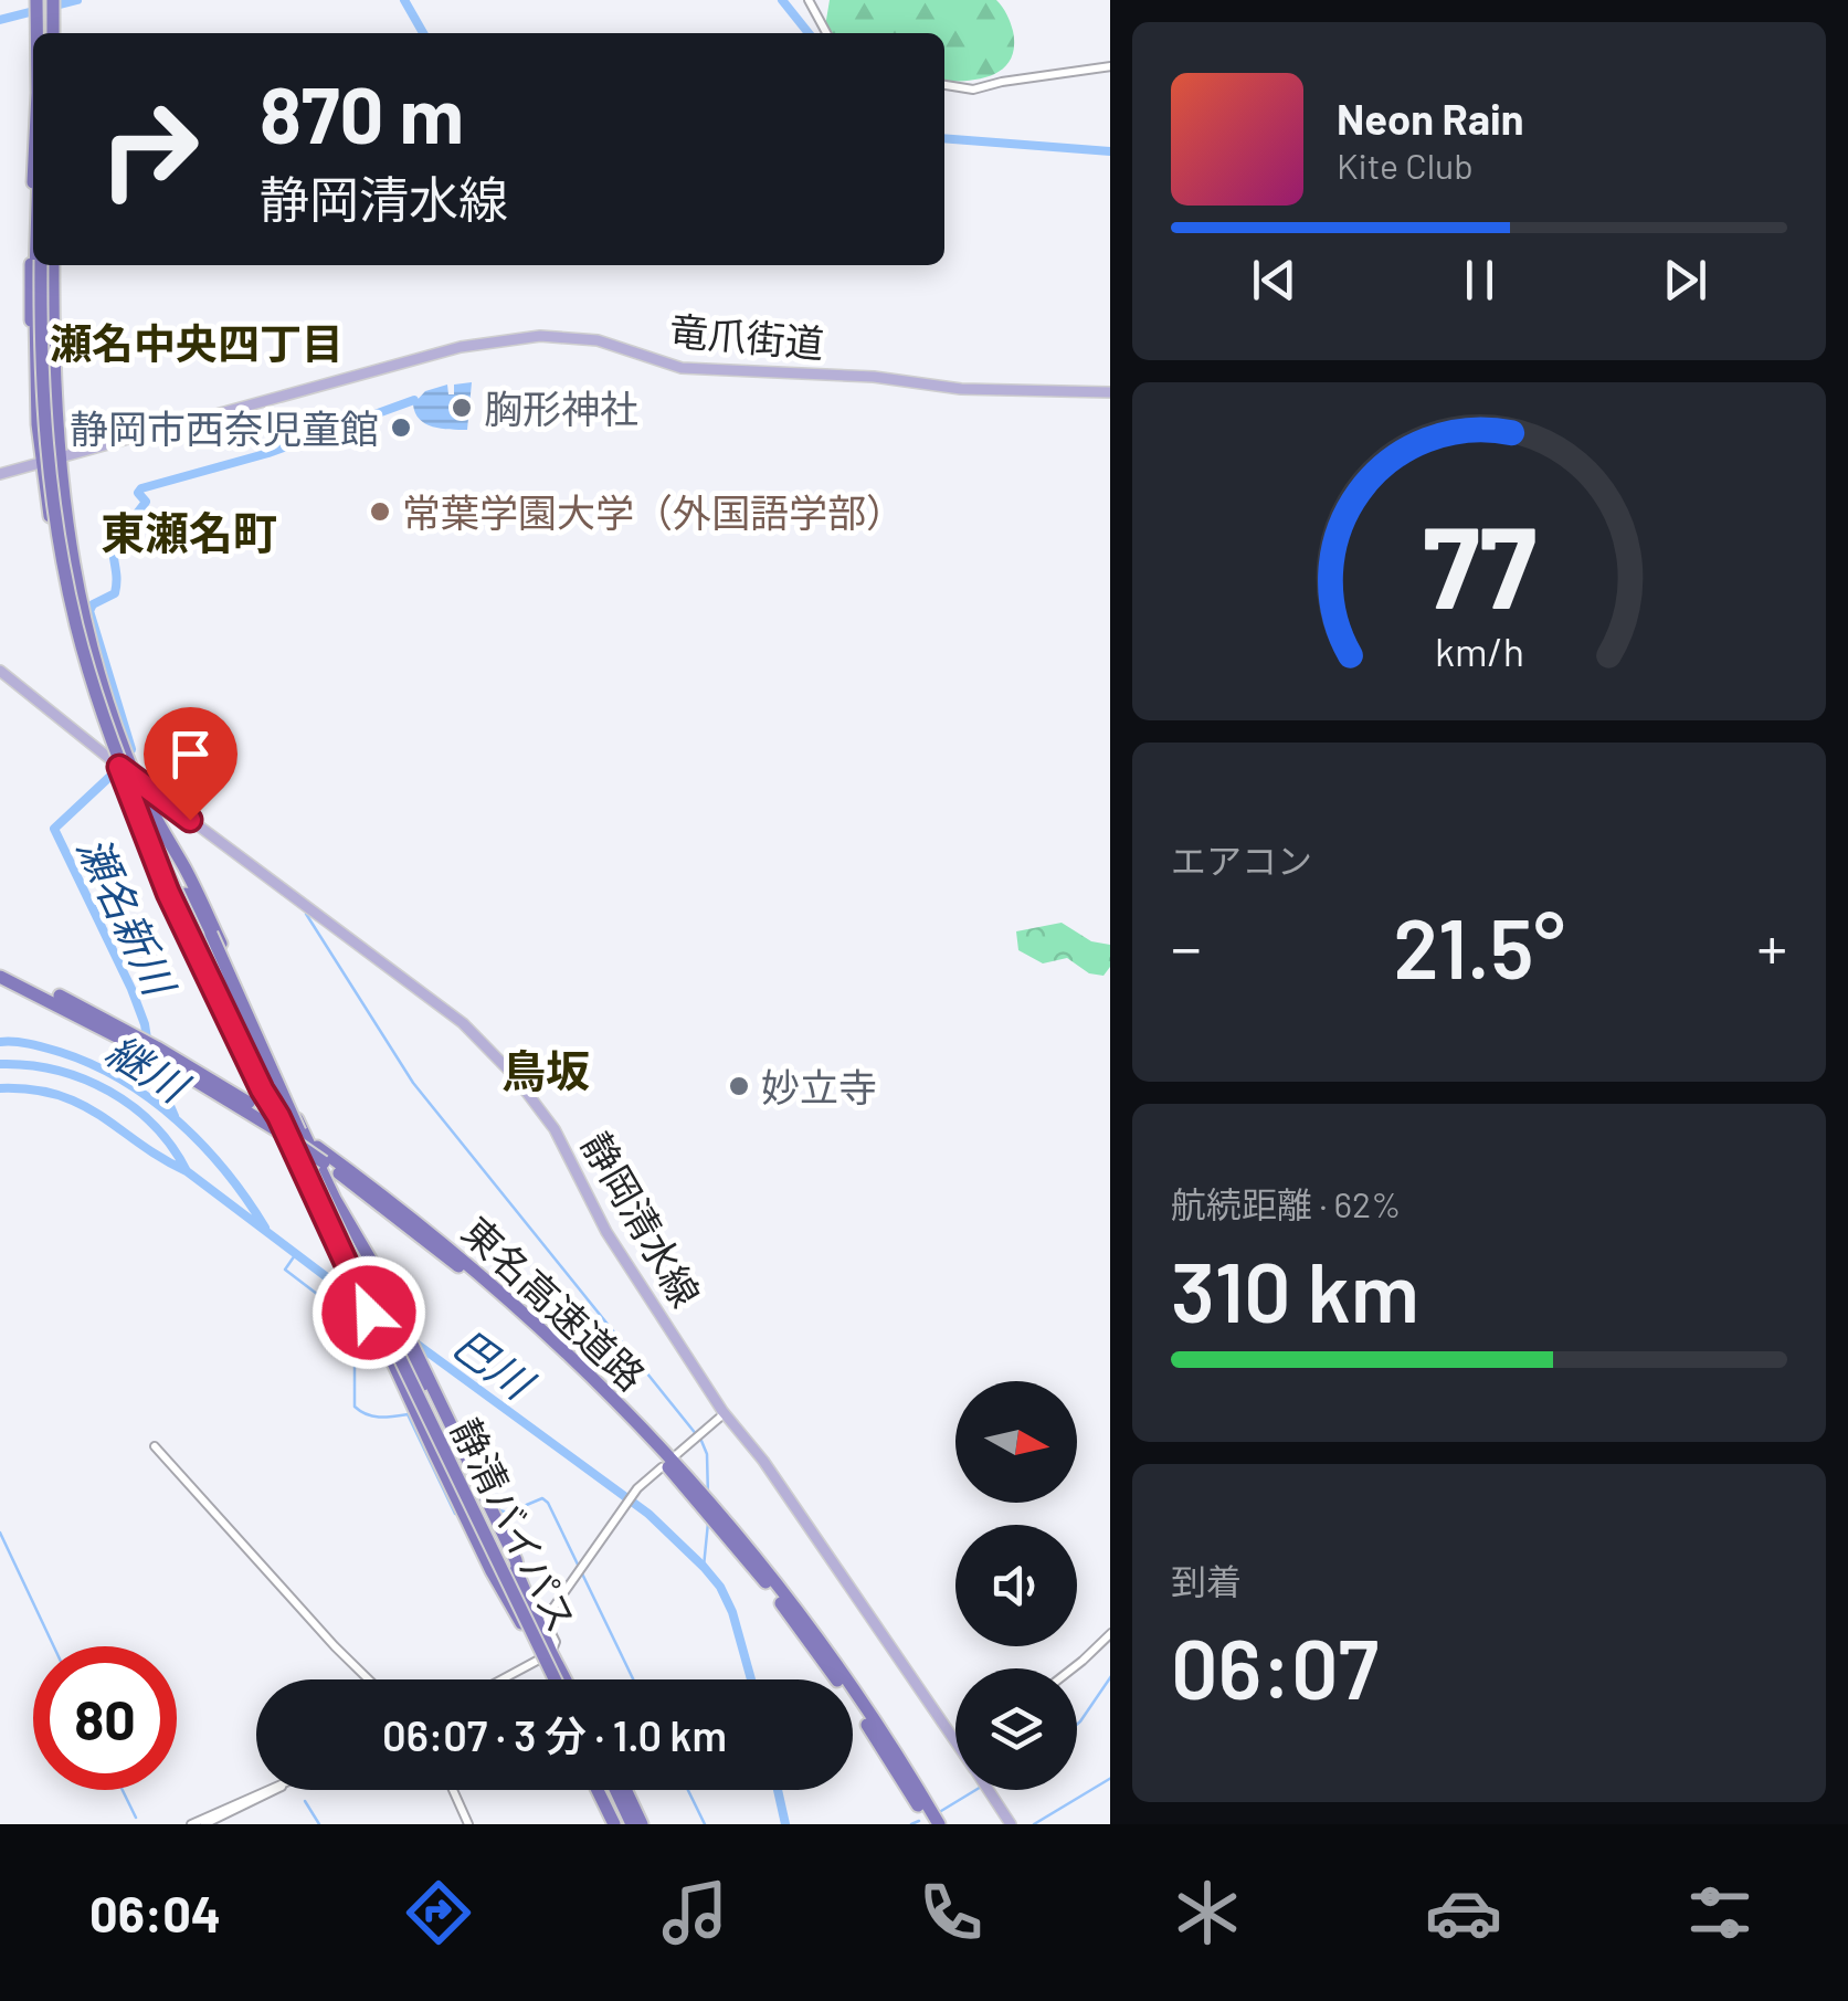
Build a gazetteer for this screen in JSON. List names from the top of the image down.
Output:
{
  "streets": {
    "highway": ["東名高速道路", "静清バイパス"],
    "main road": ["竜爪街道", "静岡清水線"]
  },
  "crossings": [
    ["東名高速道路", "静清バイパス"]
  ],
  "districts": ["瀬名中央四丁目", "東瀬名町", "鳥坂"],
  "water": ["瀬名新川", "継川", "巴川"],
  "places": [
    "胸形神社",
    "静岡市西奈児童館",
    "常葉学園大学（外国語学部）",
    "妙立寺"
  ],
  "north": "right",
  "page": {
    "turn": ["870 m", "静岡清水線"],
    "song": ["Neon Rain", "Kite Club"],
    "tile": [
      "エアコン",
      ["航続距離 · 62%", "310 km"],
      ["到着", "06:07"]
    ],
    "heat": ["−", "21.5°", "+"],
    "limit": "80",
    "trip": "06:07 · 3 分 · 1.0 km",
    "tabs": "06:04",
    "gauge": ["77", "km/h"]
  }
}
